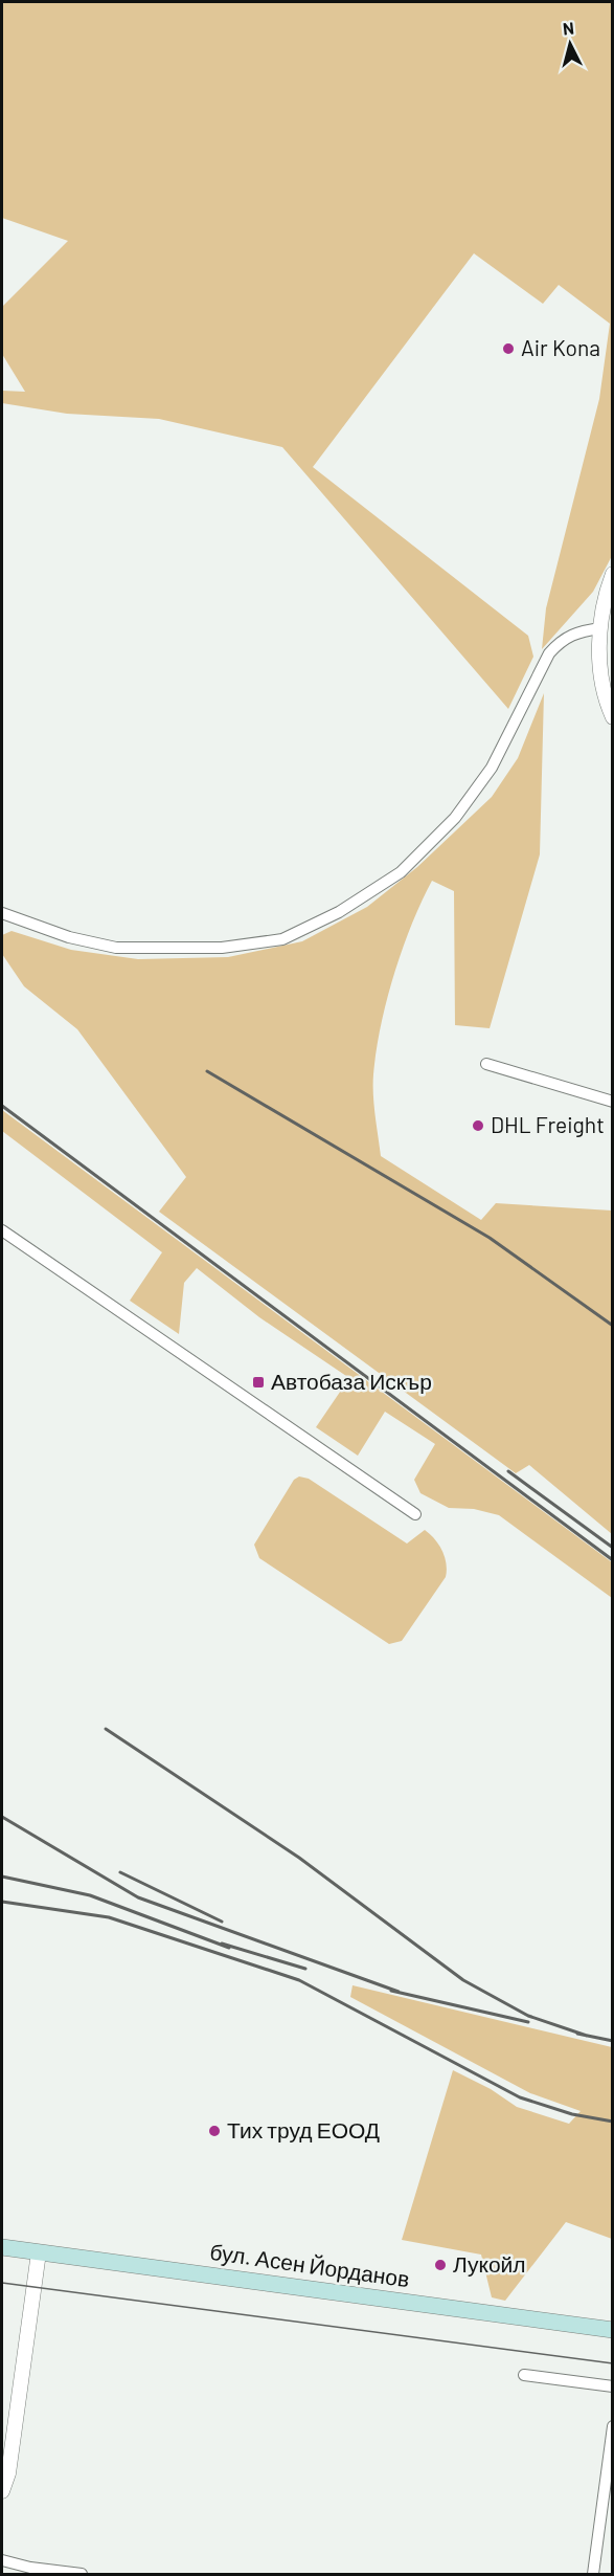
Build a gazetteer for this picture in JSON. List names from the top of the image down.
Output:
{
  "streets": {
    "main road": ["бул. Асен Йорданов"]
  },
  "places": {
    "other": [
      "Air Kona",
      "DHL Freight",
      "Тих труд ЕООД",
      "Лукойл"
    ],
    "transit": ["Автобаза Искър"]
  },
  "north": "top"
}
